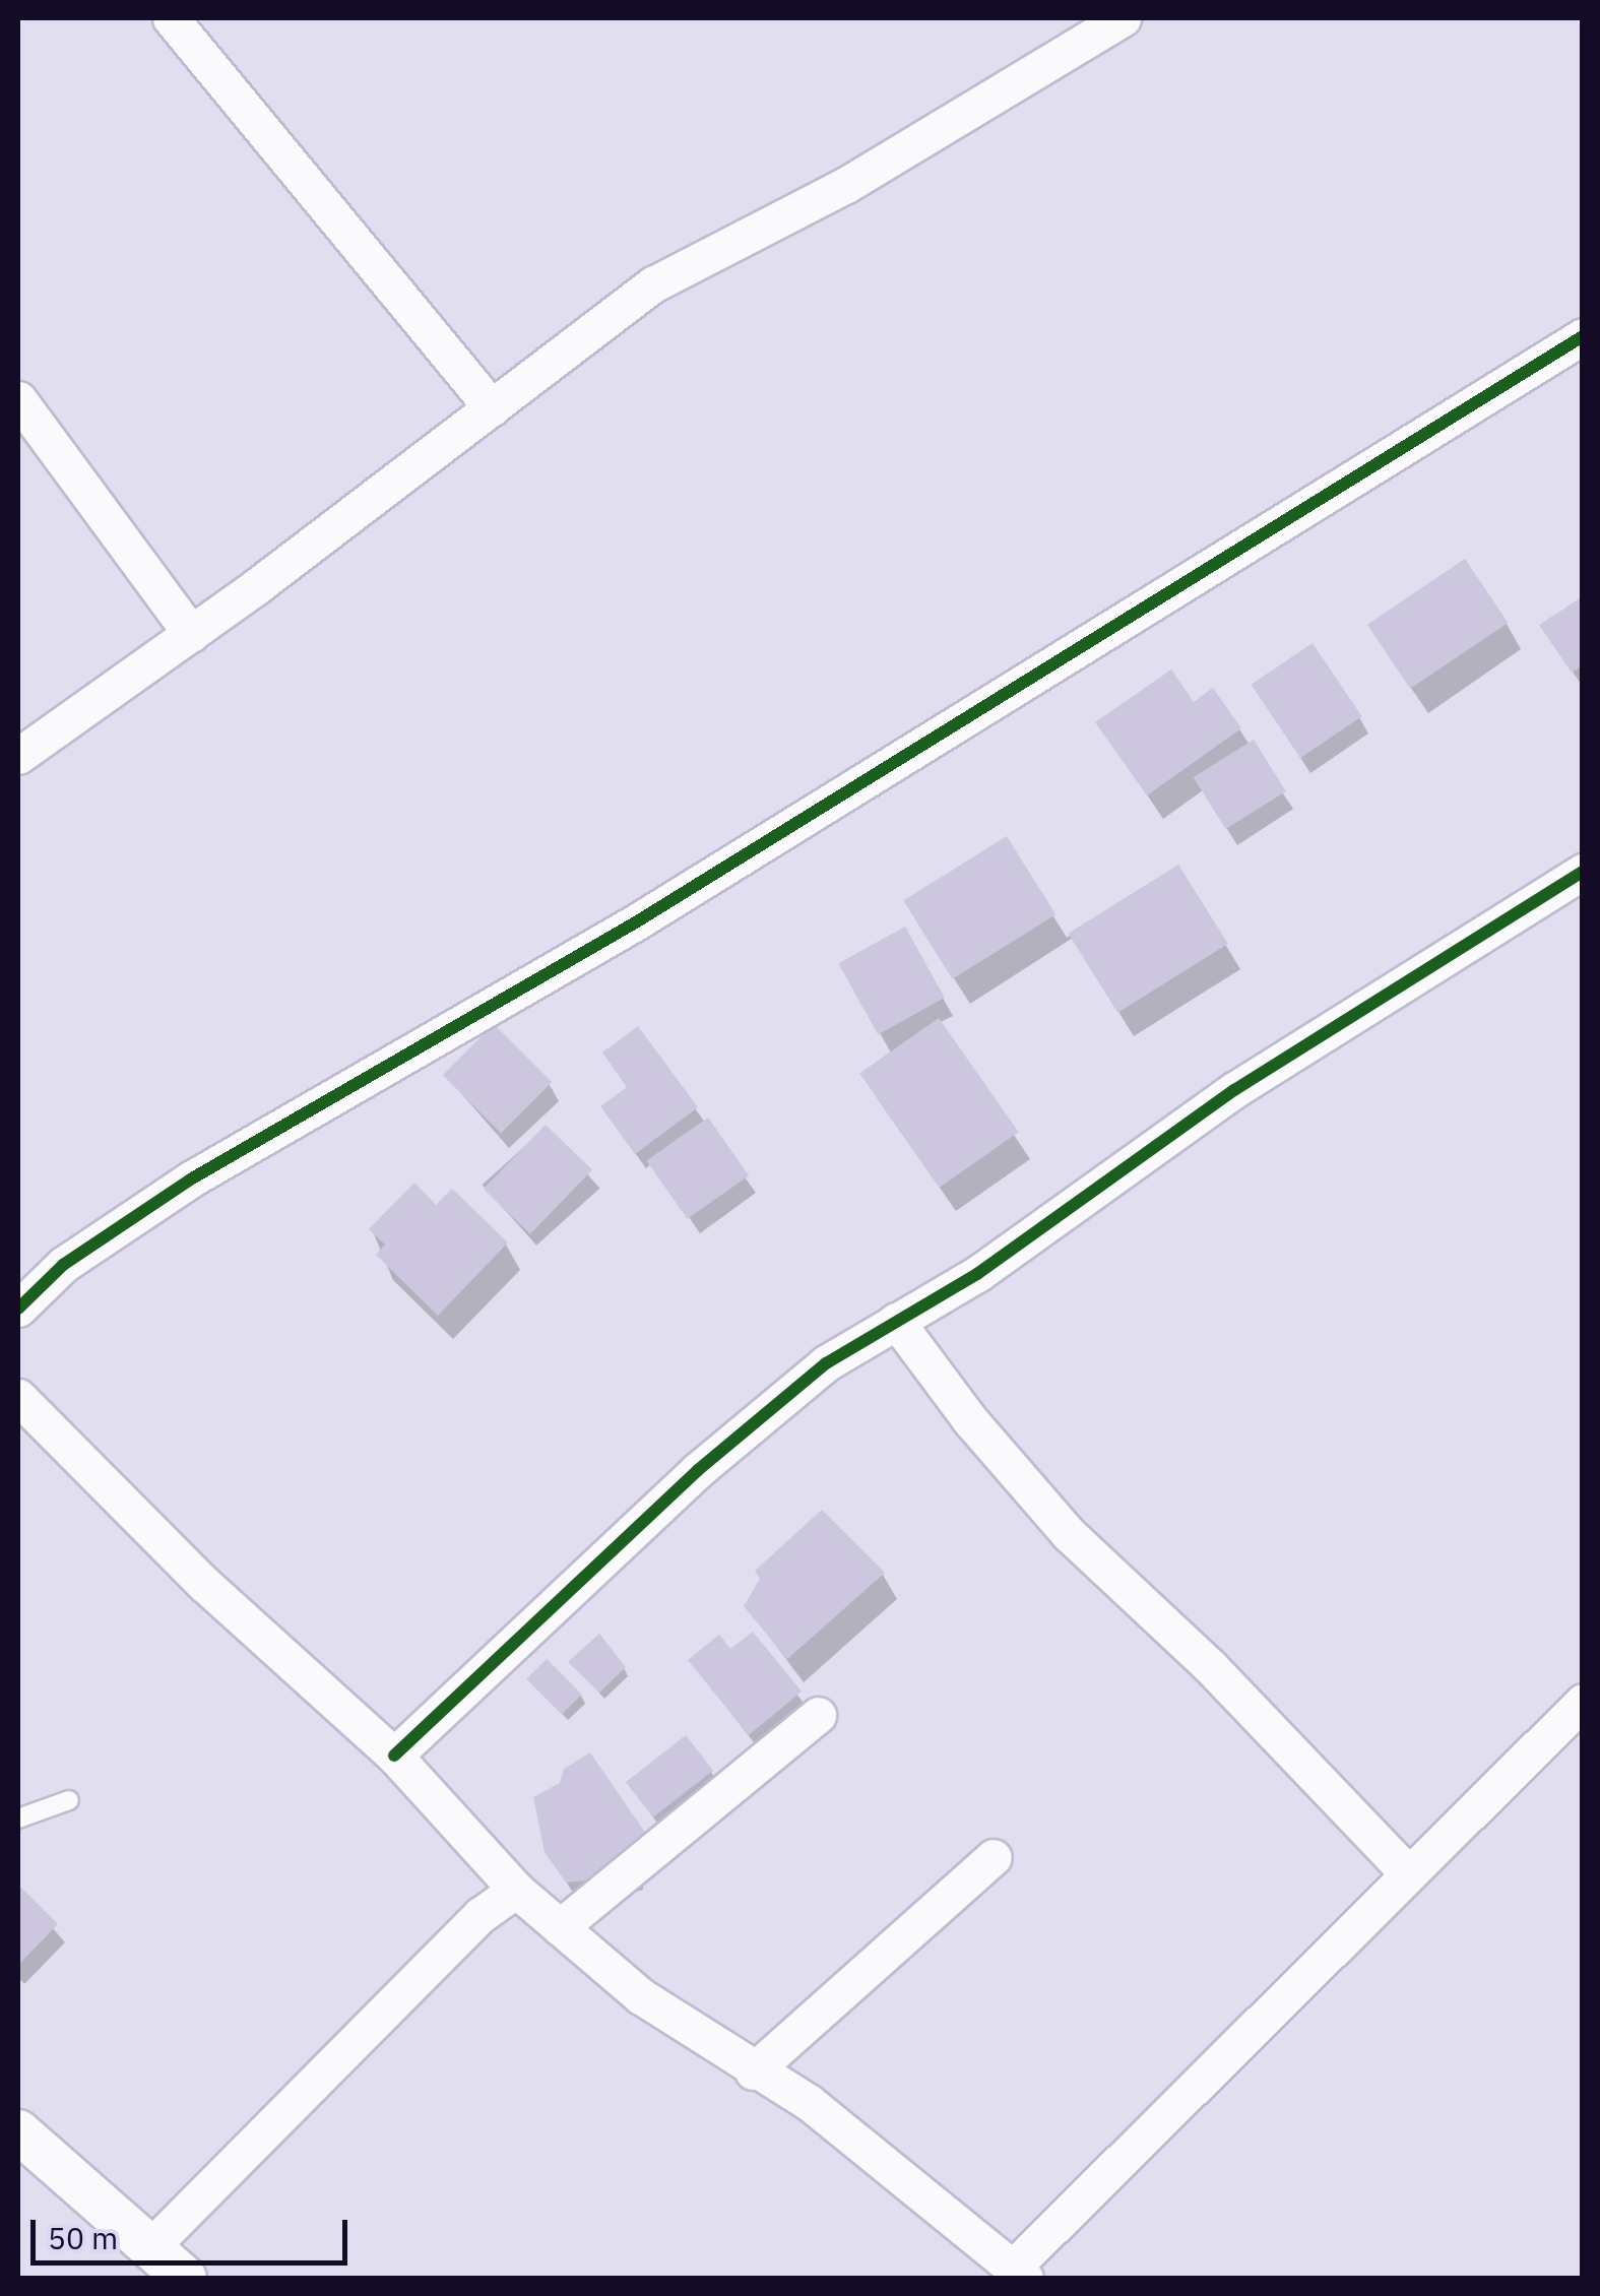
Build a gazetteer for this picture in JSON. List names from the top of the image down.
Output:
{
  "scale_bar": "50 m"
}
